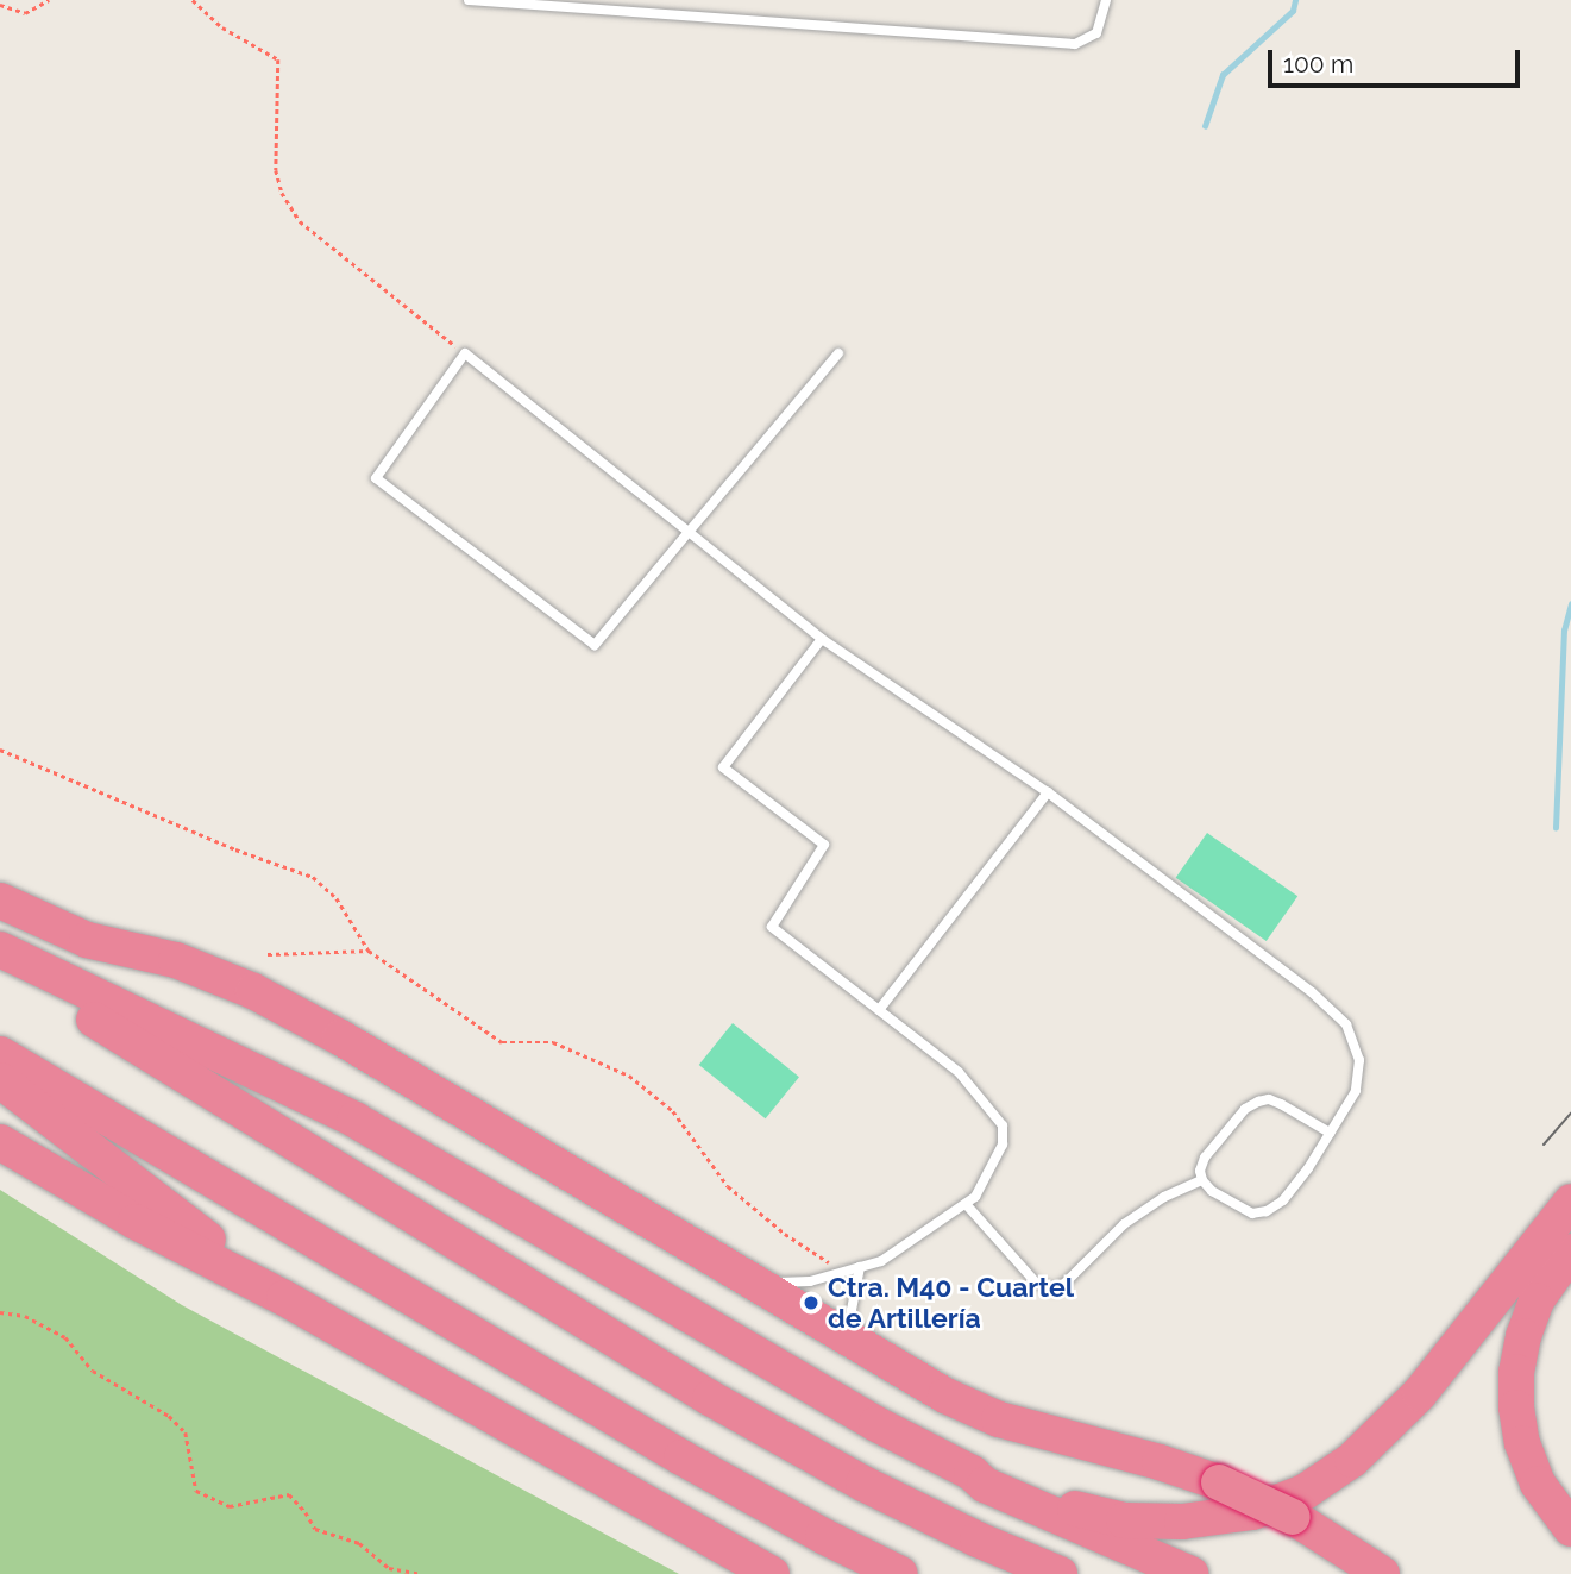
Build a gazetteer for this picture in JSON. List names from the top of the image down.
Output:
{
  "places": ["Ctra. M40 - Cuartel de Artillería"],
  "scale_bar": "100 m"
}
